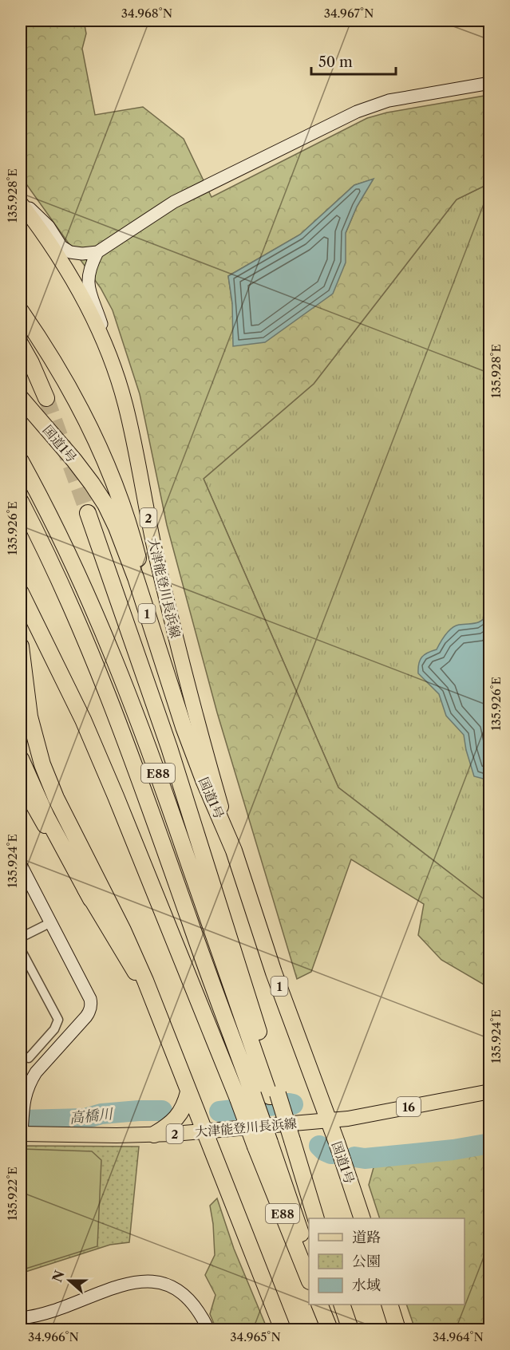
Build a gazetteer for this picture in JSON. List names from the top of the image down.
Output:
{
  "streets": {
    "highway": ["国道1号", "1", "E88"],
    "main road": ["2", "大津能登川長浜線", "16"]
  },
  "crossings": [
    ["国道1号", "大津能登川長浜線"],
    ["国道1号", "16"],
    ["大津能登川長浜線", "16"]
  ],
  "water": ["高橋川"],
  "legend": ["道路", "公園", "水域"],
  "scale_bar": "50 m",
  "north": "left",
  "coordinates": [
    "34.968°N",
    "34.967°N",
    "135.928°E",
    "135.926°E",
    "135.924°E",
    "135.922°E",
    "34.966°N",
    "34.965°N",
    "34.964°N"
  ]
}
